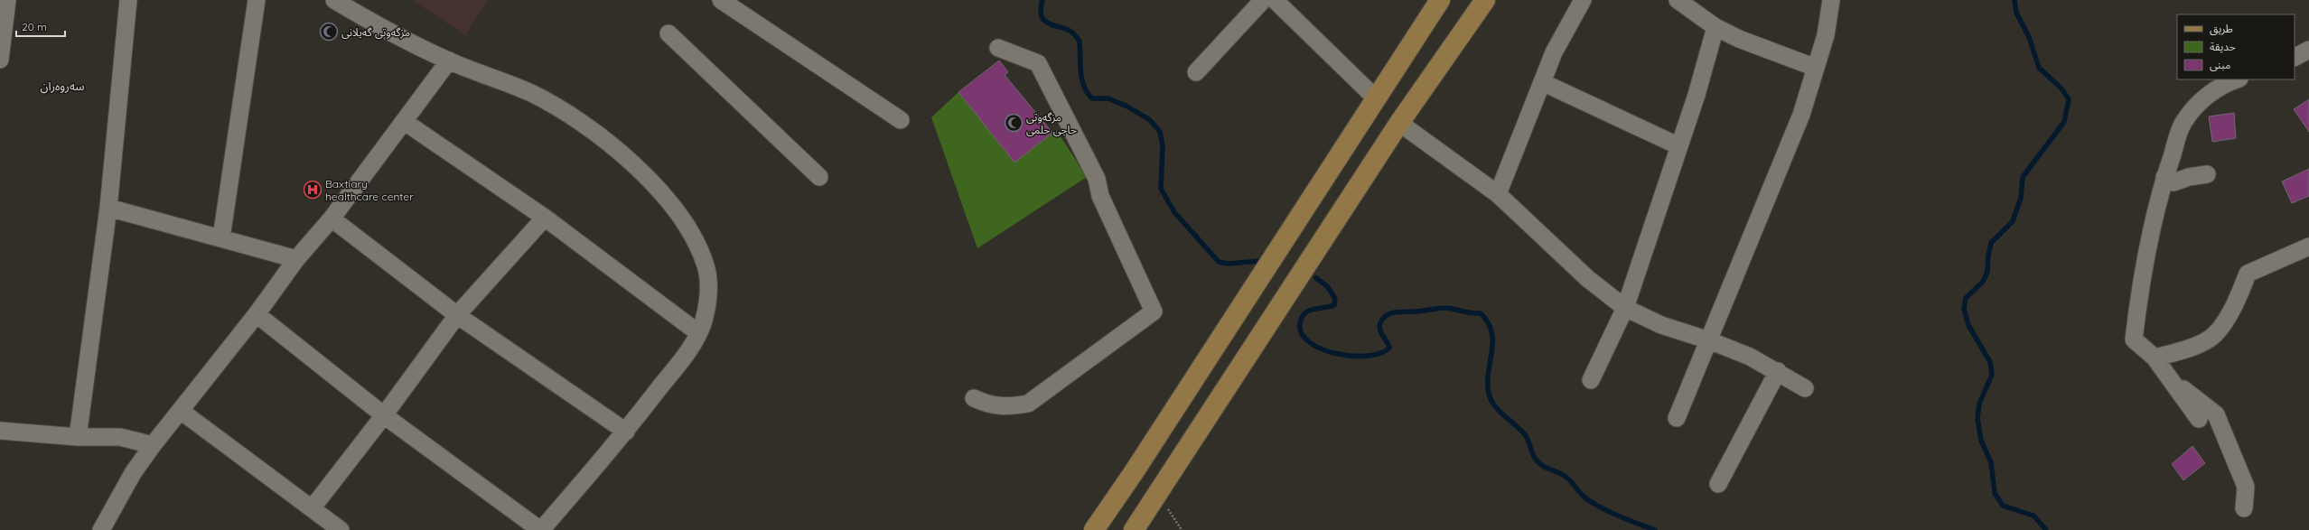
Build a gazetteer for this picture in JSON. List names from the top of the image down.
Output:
{
  "districts": ["سەروەران"],
  "places": {
    "mosque": ["مزگەوتی گەیلانی", "مزگەوتی حاجی حلمی"],
    "hospital": ["Baxtiary healthcare center"]
  },
  "legend": ["طريق", "حديقة", "مبنى"],
  "scale_bar": "20 m"
}
